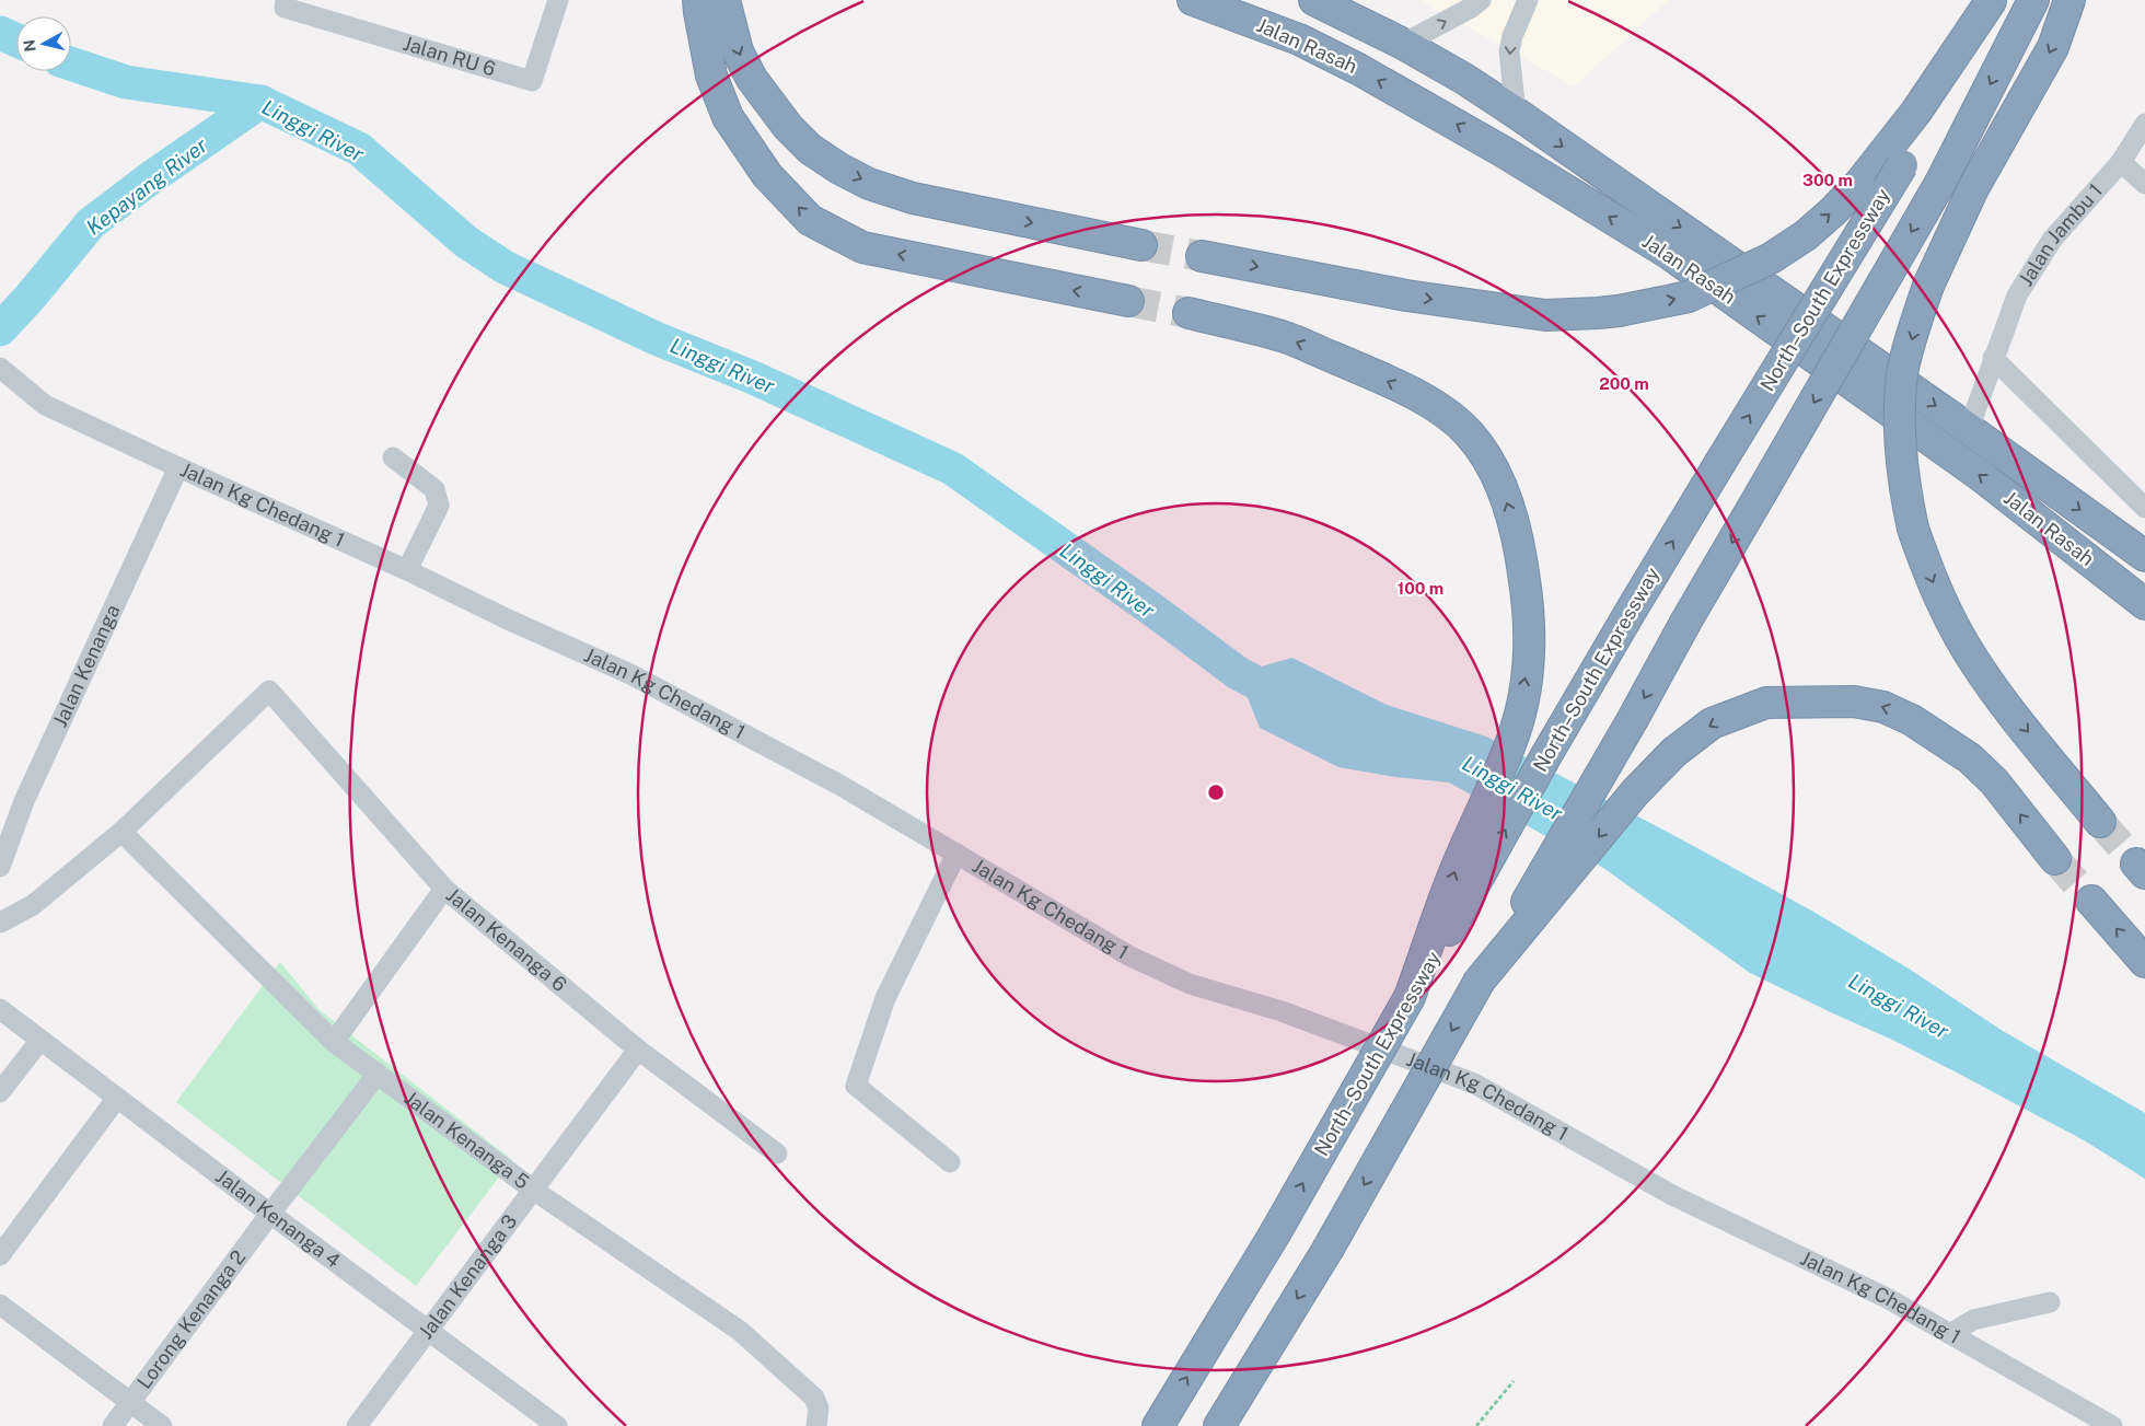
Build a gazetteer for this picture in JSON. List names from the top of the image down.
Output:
{
  "streets": {
    "highway": ["Jalan Rasah", "North–South Expressway"],
    "street": [
      "Jalan RU 6",
      "Jalan Jambu 1",
      "Jalan Kg Chedang 1",
      "Jalan Kenanga",
      "Jalan Kenanga 6",
      "Jalan Kenanga 5",
      "Jalan Kenanga 4",
      "Jalan Kenanga 3",
      "Lorong Kenanga 2"
    ]
  },
  "crossings": [
    ["Jalan Rasah", "Jalan Jambu 1"],
    ["Jalan Kg Chedang 1", "Jalan Kenanga"],
    ["Jalan Kenanga 6", "Jalan Kenanga 5"],
    ["Jalan Kenanga 6", "Jalan Kenanga 3"],
    ["Jalan Kenanga 5", "Jalan Kenanga 3"],
    ["Jalan Kenanga 5", "Lorong Kenanga 2"],
    ["Jalan Kenanga 4", "Jalan Kenanga 3"],
    ["Jalan Kenanga 4", "Lorong Kenanga 2"]
  ],
  "water": ["Linggi River", "Kepayang River"],
  "north": "left",
  "rings": ["300 m", "200 m", "100 m"]
}
